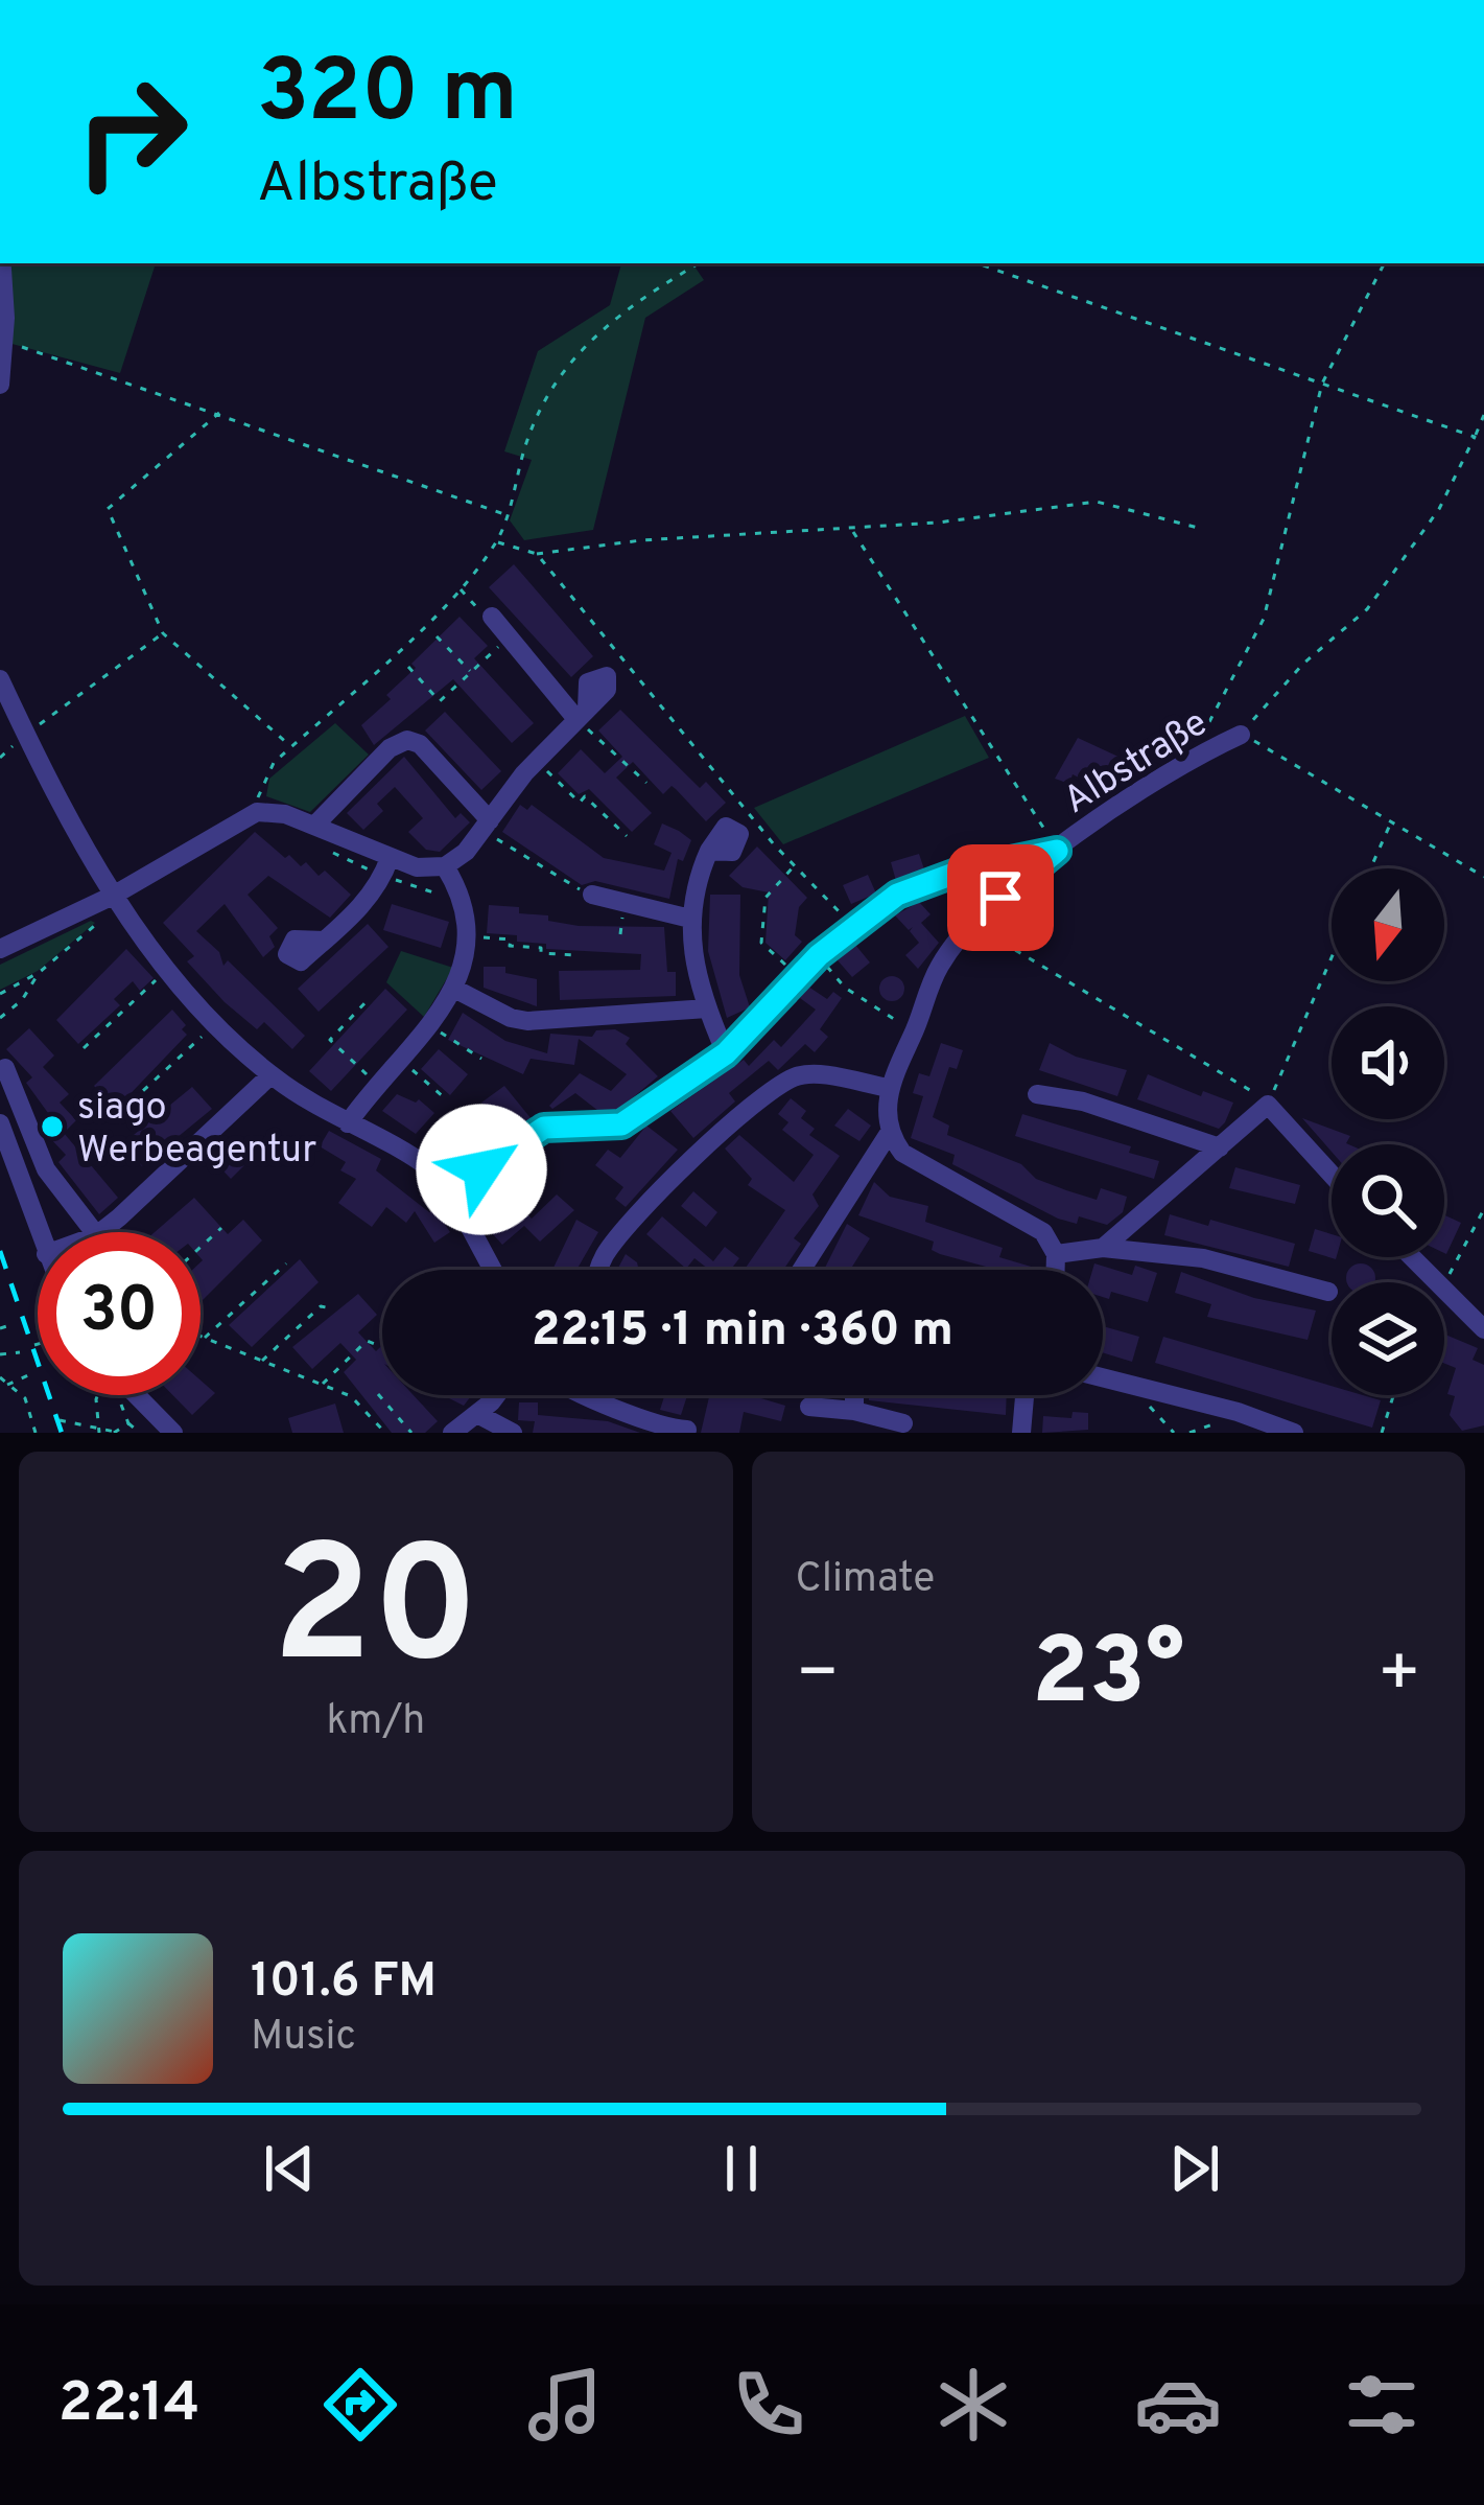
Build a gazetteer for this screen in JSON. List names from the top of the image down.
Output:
{
  "streets": {
    "street": ["Albstraße"]
  },
  "places": ["siago Werbeagentur"],
  "north": "bottom",
  "page": {
    "turn": ["320 m", "Albstraße"],
    "limit": "30",
    "trip": "22:15 · 1 min · 360 m",
    "tile": [
      ["20", "km/h"],
      "Climate"
    ],
    "heat": ["−", "23°", "+"],
    "song": ["101.6 FM", "Music"],
    "tabs": "22:14"
  }
}
